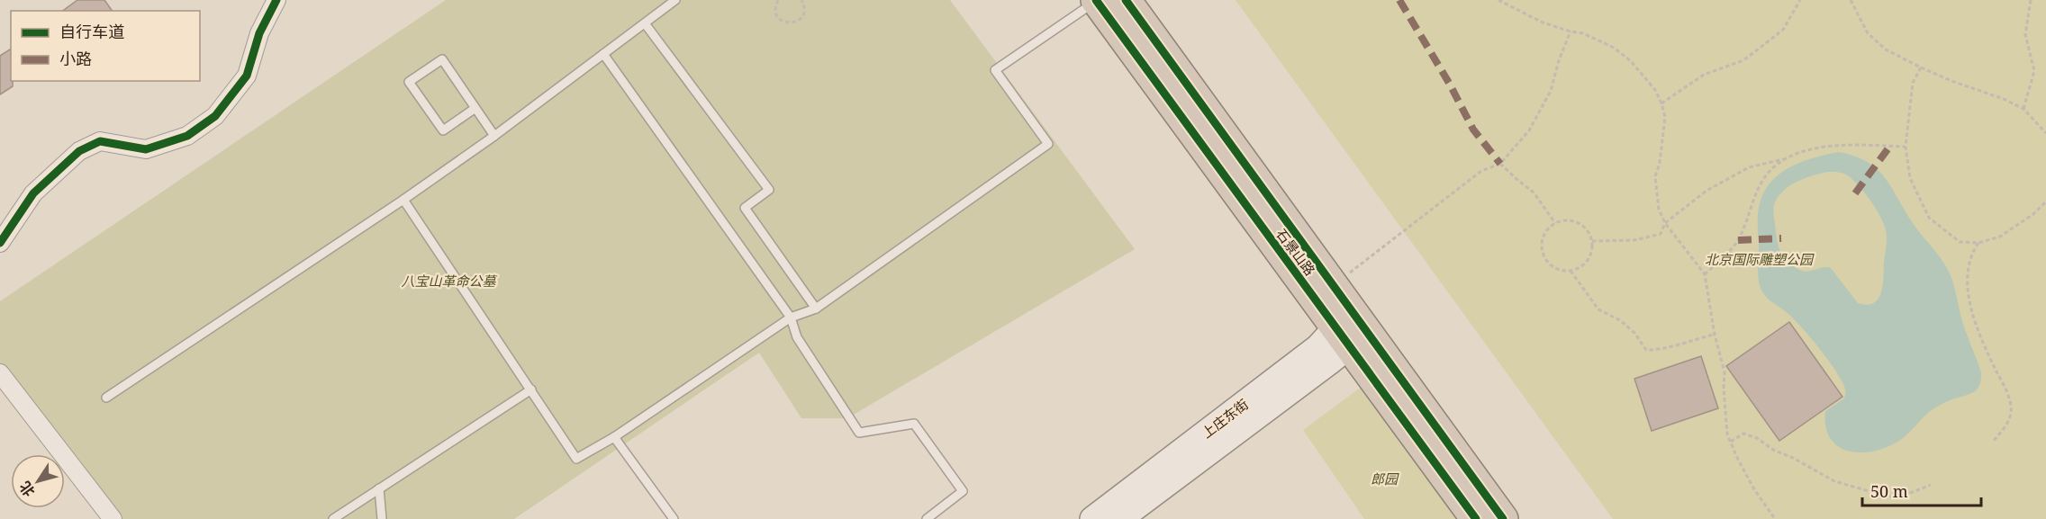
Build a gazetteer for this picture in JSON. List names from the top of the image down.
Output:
{
  "streets": {
    "highway": ["石景山路"],
    "main road": ["上庄东街"]
  },
  "crossings": [
    ["石景山路", "上庄东街"]
  ],
  "parks": ["北京国际雕塑公园", "八宝山革命公墓", "郎园"],
  "legend": ["自行车道", "小路"],
  "scale_bar": "50 m",
  "north": "bottom left"
}
